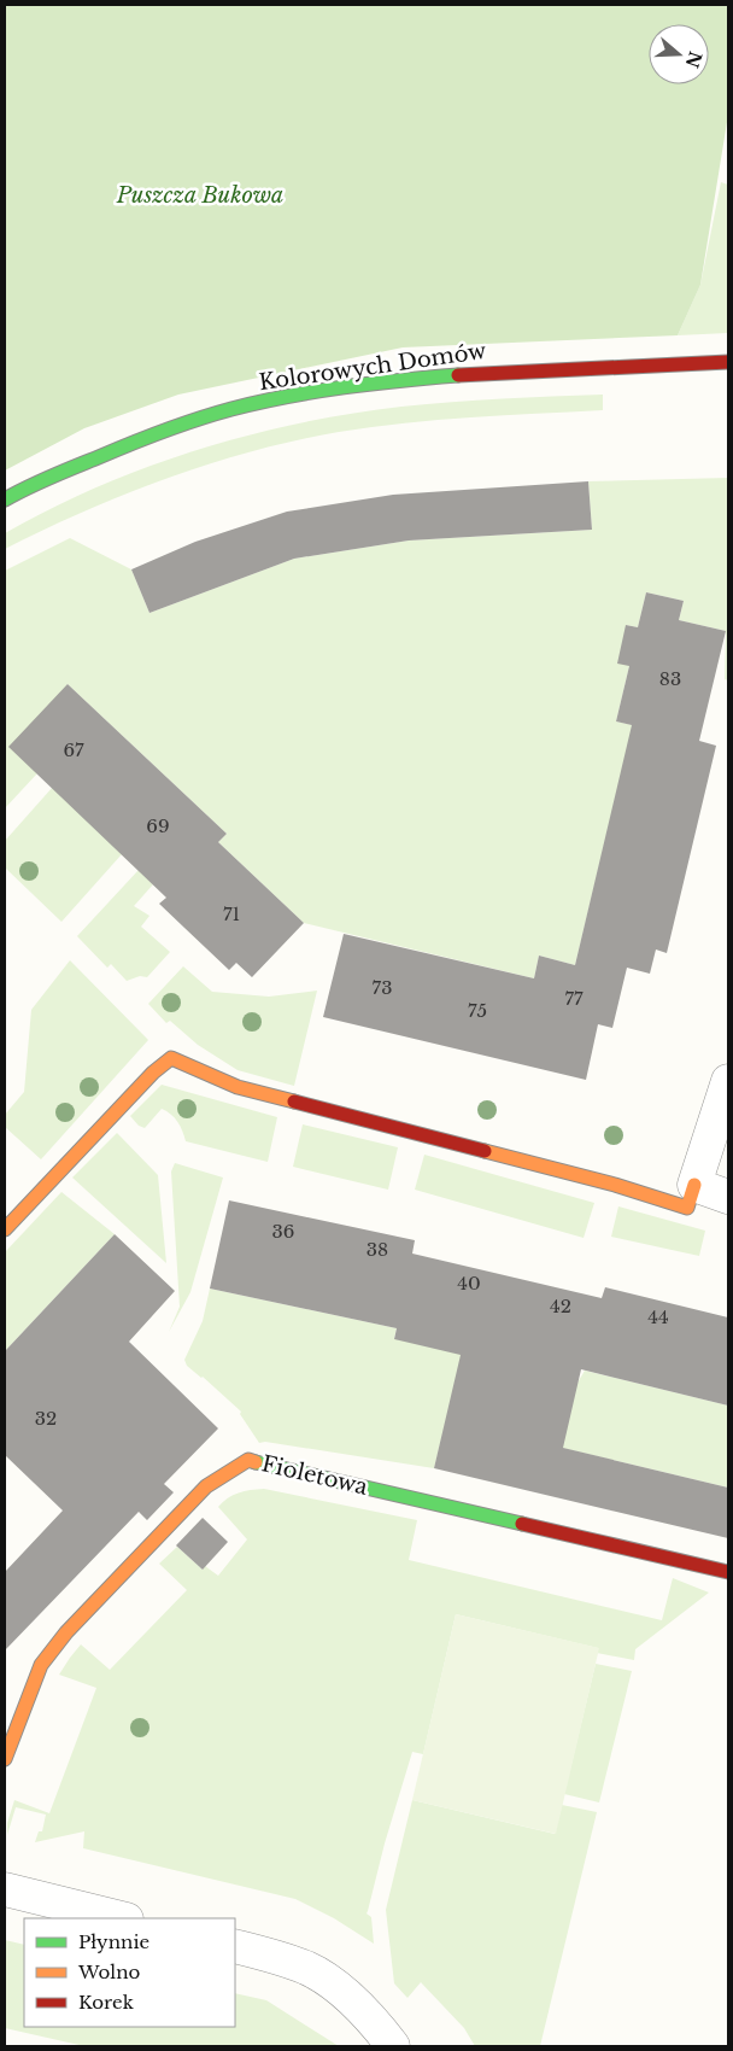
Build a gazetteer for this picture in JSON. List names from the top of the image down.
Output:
{
  "streets": {
    "street": ["Kolorowych Domów", "Fioletowa"]
  },
  "parks": ["Puszcza Bukowa"],
  "house_numbers": [
    "83",
    "67",
    "69",
    "71",
    "73",
    "77",
    "75",
    "36",
    "38",
    "40",
    "42",
    "44",
    "32"
  ],
  "legend": ["Płynnie", "Wolno", "Korek"],
  "north": "right"
}
